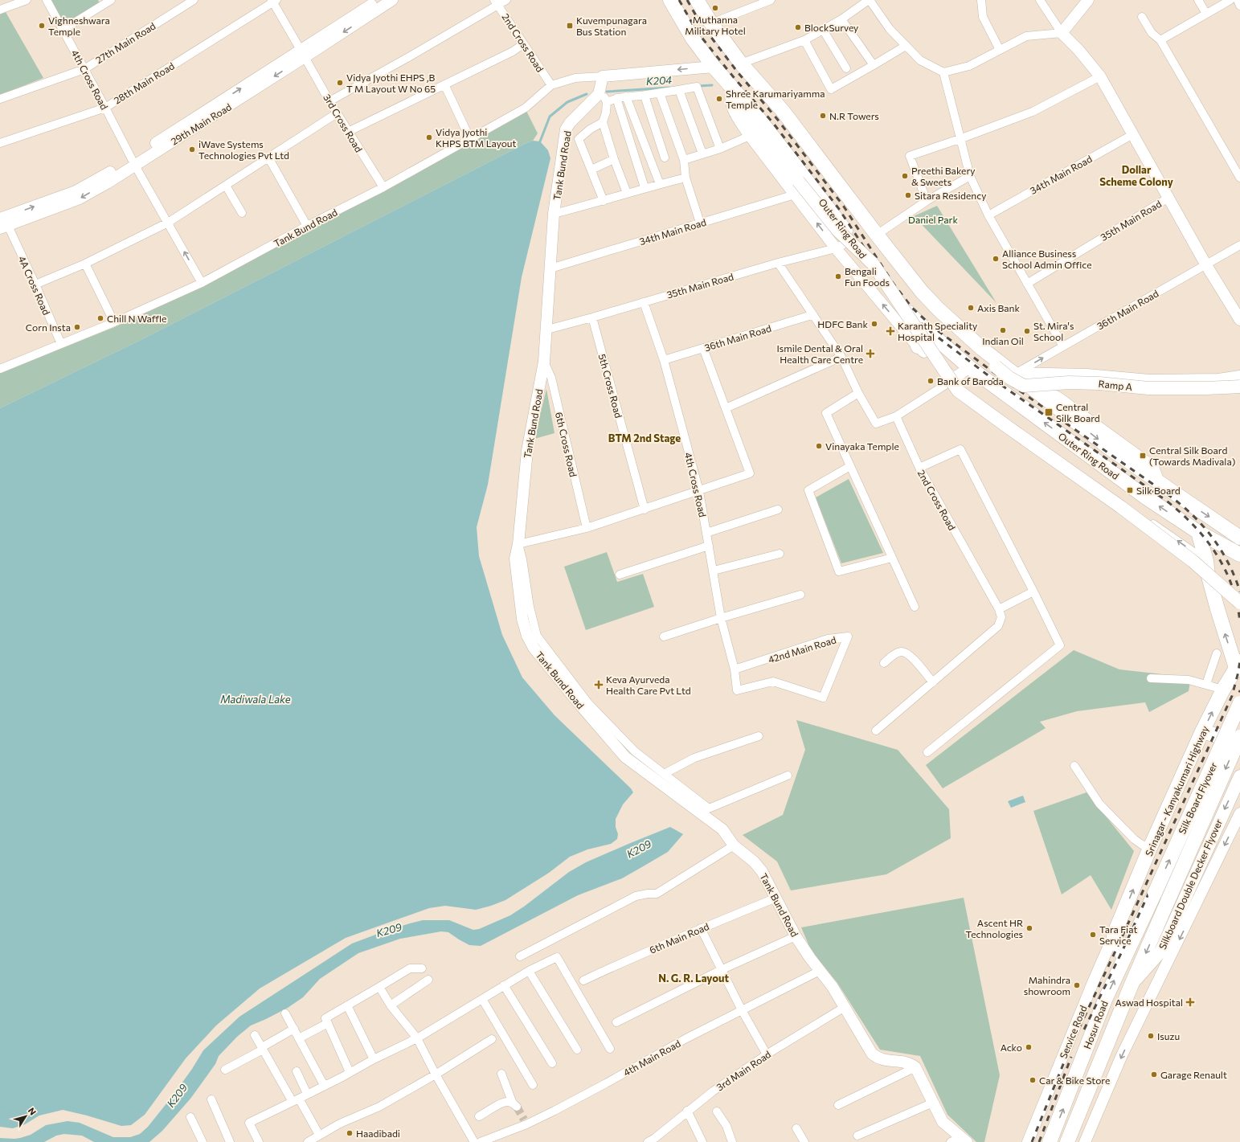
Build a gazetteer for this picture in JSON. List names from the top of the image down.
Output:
{
  "streets": {
    "highway": [
      "Outer Ring Road",
      "Srinagar - Kanyakumari Highway",
      "Silk Board Flyover",
      "Hosur Road"
    ],
    "main road": [
      "29th Main Road",
      "Tank Bund Road",
      "Ramp A",
      "Silkboard Double Decker Flyover",
      "Service Road"
    ],
    "street": [
      "27th Main Road",
      "2nd Cross Road",
      "4th Cross Road",
      "28th Main Road",
      "3rd Cross Road",
      "34th Main Road",
      "35th Main Road",
      "4A Cross Road",
      "36th Main Road",
      "5th Cross Road",
      "6th Cross Road",
      "42nd Main Road",
      "6th Main Road",
      "4th Main Road",
      "3rd Main Road"
    ]
  },
  "crossings": [
    ["27th Main Road", "4th Cross Road"],
    ["2nd Cross Road", "Tank Bund Road"],
    ["4th Cross Road", "28th Main Road"],
    ["4th Cross Road", "29th Main Road"],
    ["4th Cross Road", "Tank Bund Road"],
    ["4th Cross Road", "35th Main Road"],
    ["4th Cross Road", "36th Main Road"],
    ["4th Cross Road", "42nd Main Road"],
    ["28th Main Road", "3rd Cross Road"],
    ["3rd Cross Road", "29th Main Road"],
    ["3rd Cross Road", "Tank Bund Road"],
    ["29th Main Road", "4A Cross Road"],
    ["Tank Bund Road", "34th Main Road"],
    ["Tank Bund Road", "35th Main Road"],
    ["Tank Bund Road", "Outer Ring Road"],
    ["Tank Bund Road", "4A Cross Road"],
    ["Tank Bund Road", "6th Cross Road"],
    ["Tank Bund Road", "6th Main Road"],
    ["Tank Bund Road", "4th Main Road"],
    ["Tank Bund Road", "3rd Main Road"],
    ["34th Main Road", "Outer Ring Road"],
    ["35th Main Road", "Outer Ring Road"],
    ["35th Main Road", "5th Cross Road"],
    ["Outer Ring Road", "36th Main Road"],
    ["Srinagar - Kanyakumari Highway", "Service Road"],
    ["Silk Board Flyover", "Hosur Road"],
    ["Silkboard Double Decker Flyover", "Hosur Road"]
  ],
  "one_way": ["Srinagar - Kanyakumari Highway"],
  "districts": ["Dollar Scheme Colony", "BTM 2nd Stage", "N. G. R. Layout"],
  "water": ["K204", "Madiwala Lake", "K209"],
  "parks": ["Daniel Park"],
  "places": {
    "other": [
      "Muthanna Military Hotel",
      "Vighneshwara Temple",
      "BlockSurvey",
      "Vidya Jyothi EHPS ,B T M Layout W No 65",
      "Shree Karumariyamma Temple",
      "N.R Towers",
      "Vidya Jyothi KHPS BTM Layout",
      "iWave Systems Technologies Pvt Ltd",
      "Preethi Bakery & Sweets",
      "Sitara Residency",
      "Alliance Business School Admin Office",
      "Bengali Fun Foods",
      "Axis Bank",
      "Chill N Waffle",
      "HDFC Bank",
      "Corn Insta",
      "Indian Oil",
      "St. Mira's School",
      "Bank of Baroda",
      "Vinayaka Temple",
      "Ascent HR Technologies",
      "Tara Fiat Service",
      "Mahindra showroom",
      "Isuzu",
      "Acko",
      "Garage Renault",
      "Car & Bike Store",
      "Haadibadi"
    ],
    "transit": [
      "Kuvempunagara Bus Station",
      "Central Silk Board",
      "Central Silk Board (Towards Madivala)",
      "Silk Board"
    ],
    "health": [
      "Karanth Speciality Hospital",
      "Ismile Dental & Oral Health Care Centre",
      "Keva Ayurveda Health Care Pvt Ltd",
      "Aswad Hospital"
    ]
  },
  "north": "top right"
}
